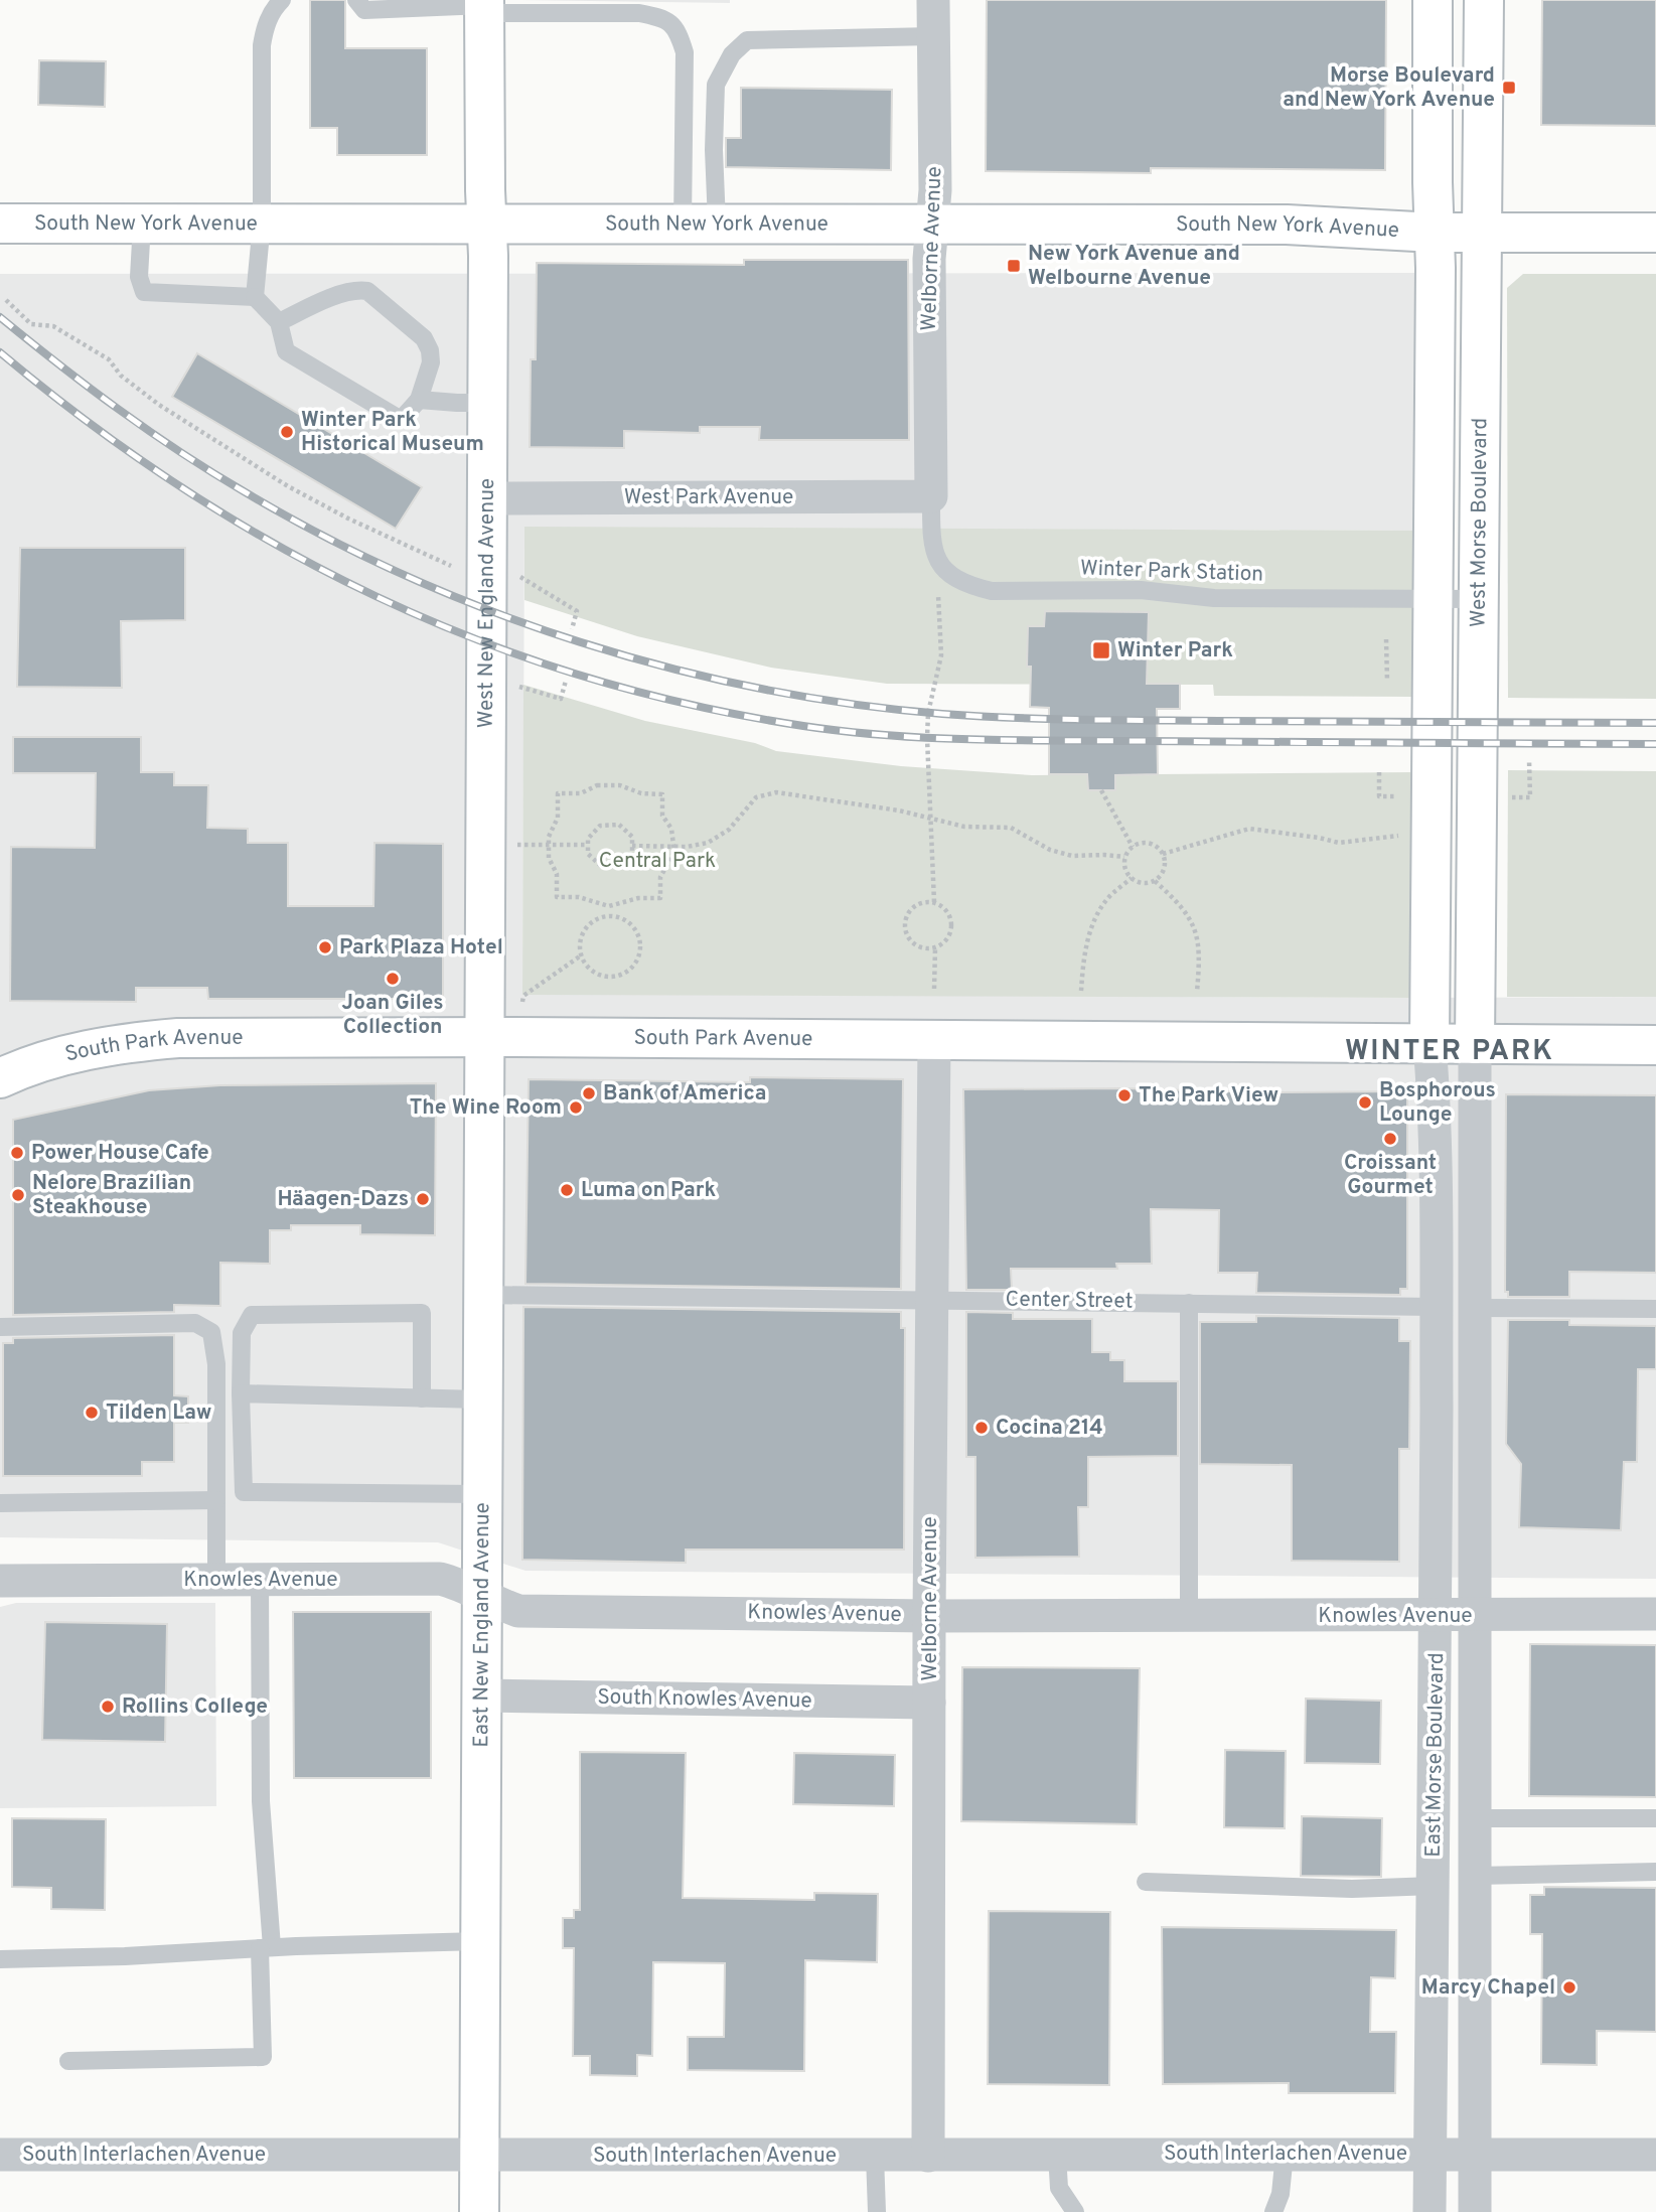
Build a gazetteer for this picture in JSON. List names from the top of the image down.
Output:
{
  "streets": {
    "street": [
      "South New York Avenue",
      "Welborne Avenue",
      "West Park Avenue",
      "West Morse Boulevard",
      "West New England Avenue",
      "South Park Avenue",
      "Center Street",
      "Knowles Avenue",
      "East New England Avenue",
      "South Knowles Avenue",
      "East Morse Boulevard",
      "South Interlachen Avenue"
    ],
    "lane": ["Winter Park Station"]
  },
  "crossings": [
    ["South New York Avenue", "Welborne Avenue"],
    ["South New York Avenue", "West Morse Boulevard"],
    ["South New York Avenue", "West New England Avenue"],
    ["Welborne Avenue", "West Park Avenue"],
    ["Welborne Avenue", "Winter Park Station"],
    ["Welborne Avenue", "South Park Avenue"],
    ["Welborne Avenue", "Center Street"],
    ["Welborne Avenue", "Knowles Avenue"],
    ["Welborne Avenue", "South Knowles Avenue"],
    ["Welborne Avenue", "South Interlachen Avenue"],
    ["West Park Avenue", "Winter Park Station"],
    ["West Park Avenue", "West New England Avenue"],
    ["West Morse Boulevard", "Winter Park Station"],
    ["West Morse Boulevard", "South Park Avenue"],
    ["West Morse Boulevard", "East Morse Boulevard"],
    ["West New England Avenue", "South Park Avenue"],
    ["West New England Avenue", "East New England Avenue"],
    ["South Park Avenue", "East New England Avenue"],
    ["South Park Avenue", "East Morse Boulevard"],
    ["Center Street", "East New England Avenue"],
    ["Center Street", "East Morse Boulevard"],
    ["Knowles Avenue", "East New England Avenue"],
    ["Knowles Avenue", "East Morse Boulevard"],
    ["East New England Avenue", "South Knowles Avenue"],
    ["East New England Avenue", "South Interlachen Avenue"],
    ["East Morse Boulevard", "South Interlachen Avenue"]
  ],
  "districts": ["WINTER PARK"],
  "parks": ["Central Park"],
  "places": {
    "transit": ["Morse Boulevard and New York Avenue", "New York Avenue and Welbourne Avenue", "Winter Park"],
    "other": [
      "Winter Park Historical Museum",
      "Park Plaza Hotel",
      "Joan Giles Collection",
      "Bank of America",
      "The Park View",
      "Bosphorous Lounge",
      "The Wine Room",
      "Croissant Gourmet",
      "Power House Cafe",
      "Luma on Park",
      "Nelore Brazilian Steakhouse",
      "Häagen-Dazs",
      "Tilden Law",
      "Cocina 214",
      "Rollins College",
      "Marcy Chapel"
    ]
  }
}
